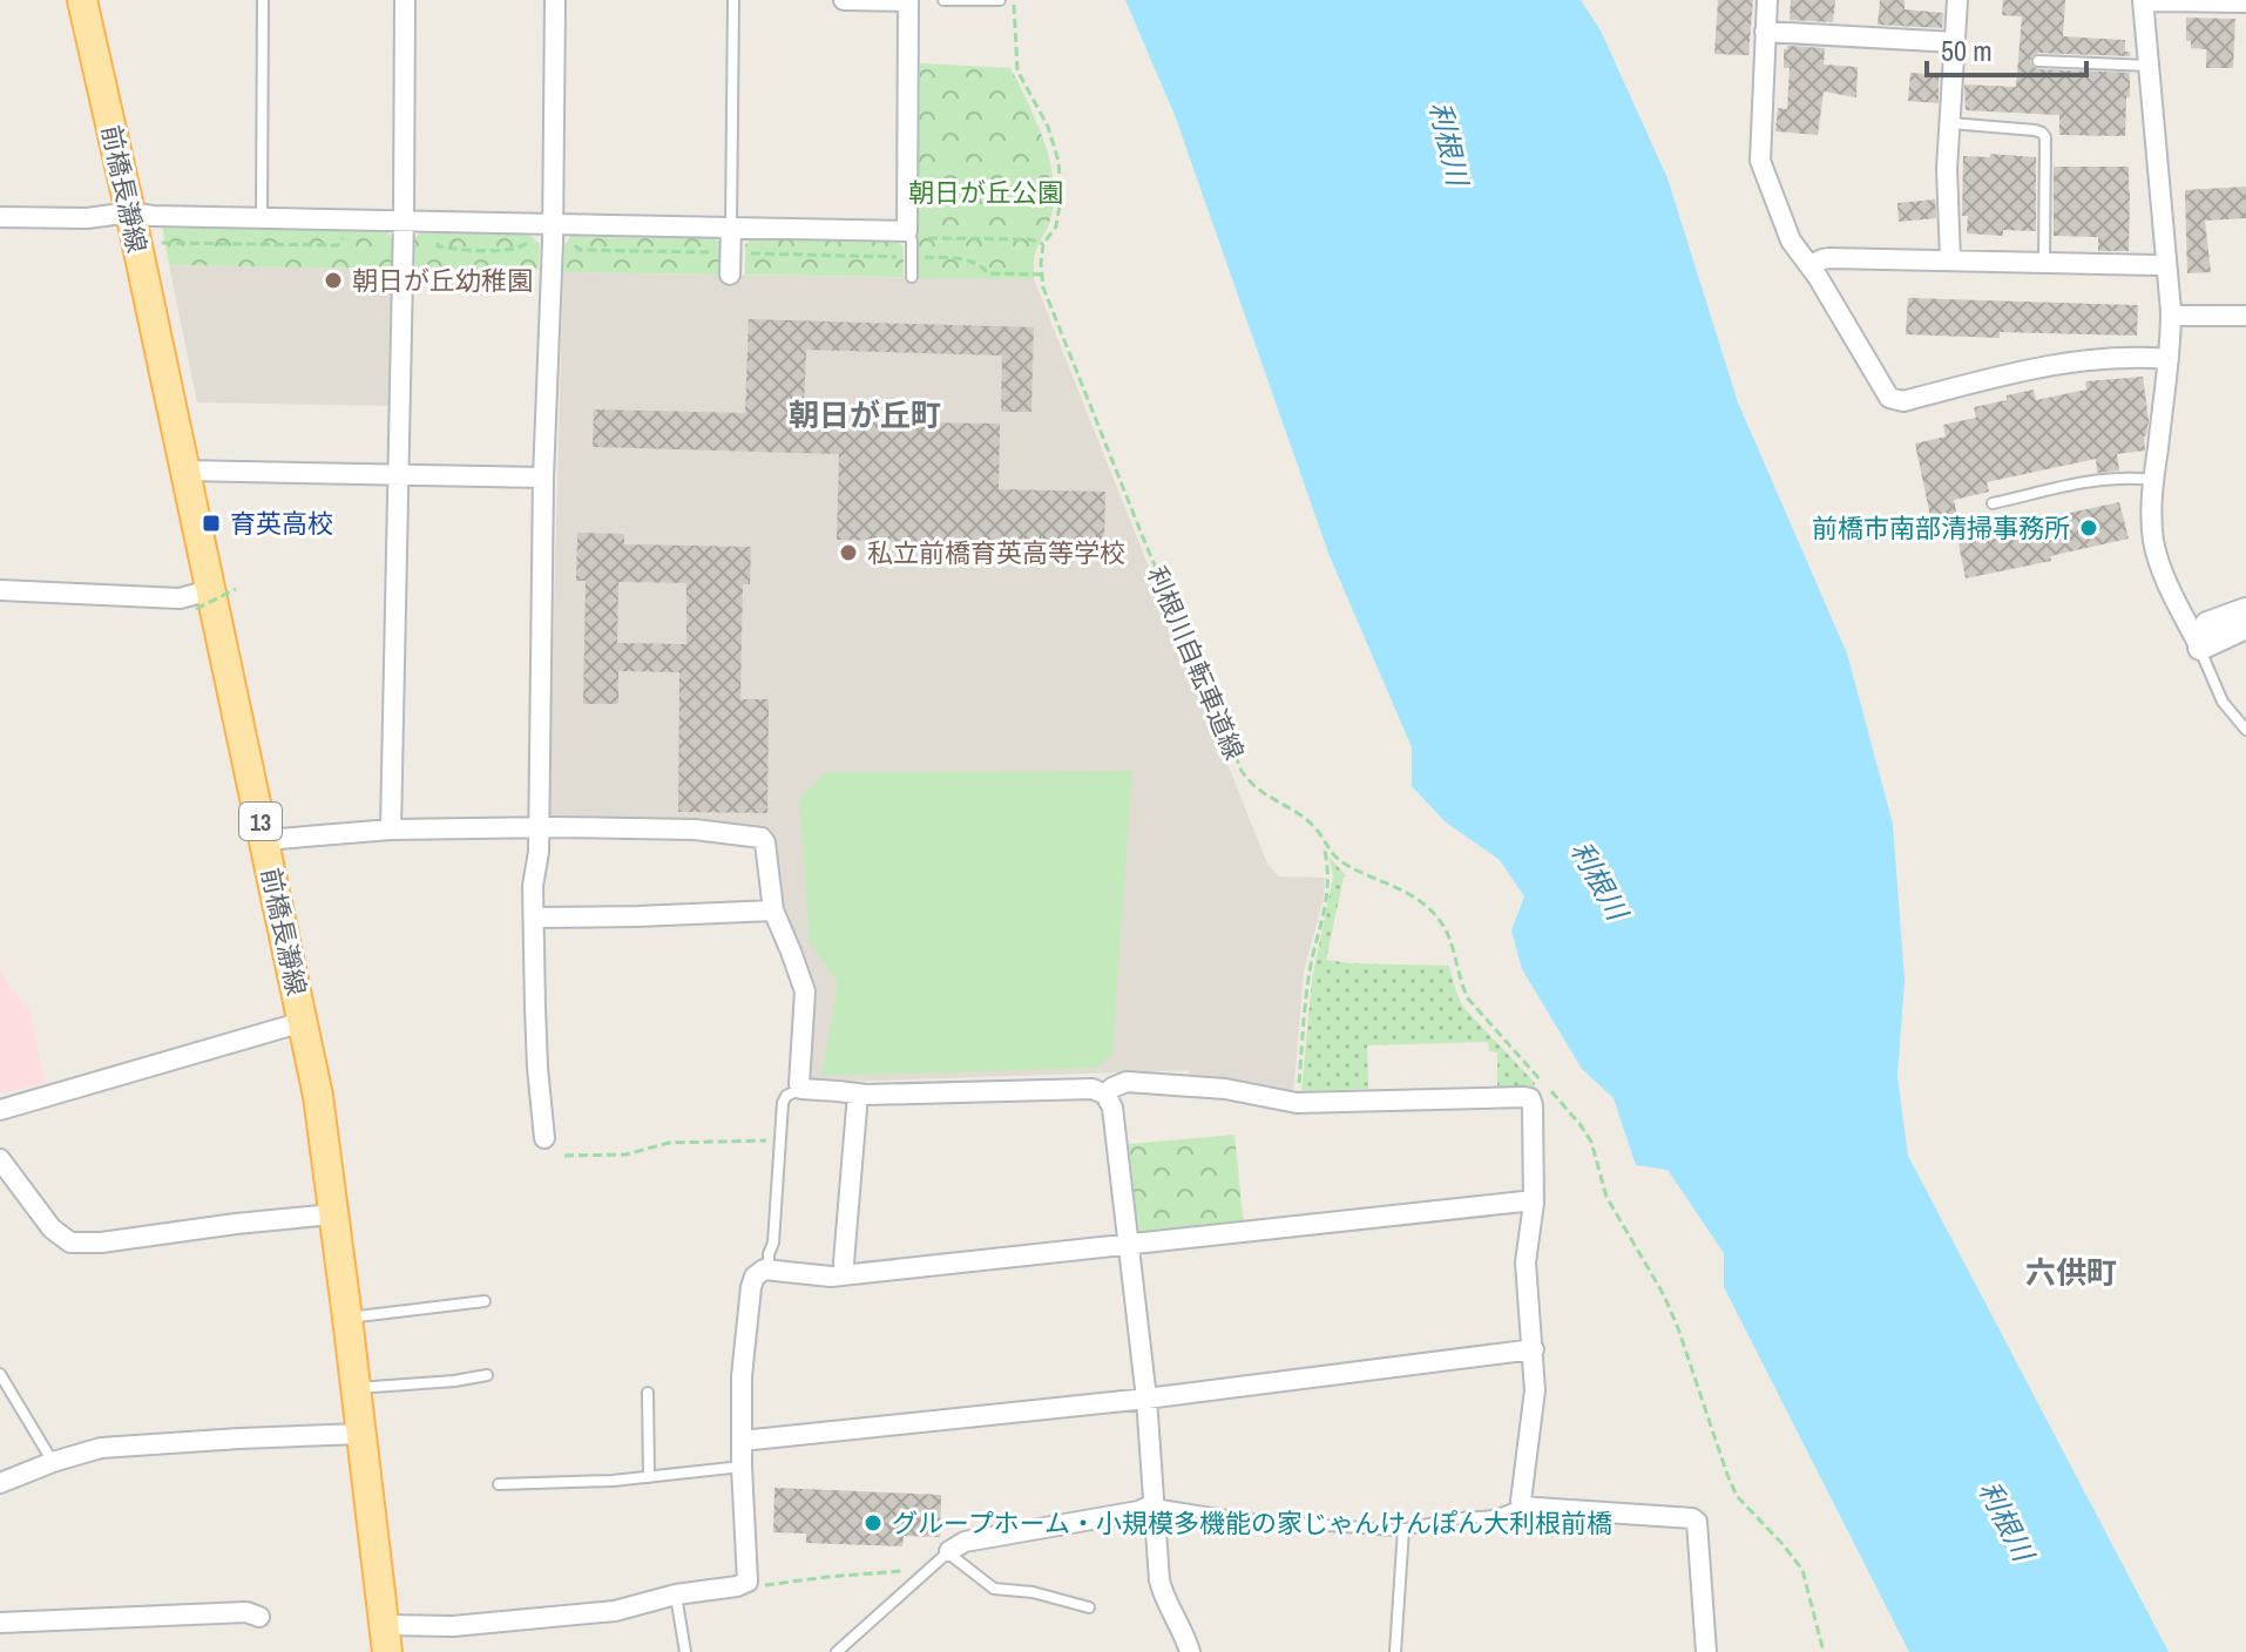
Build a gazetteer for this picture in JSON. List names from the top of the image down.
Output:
{
  "streets": {
    "main road": ["前橋長瀞線", "13"],
    "path": ["利根川自転車道線"]
  },
  "districts": ["朝日が丘町", "六供町"],
  "water": ["利根川"],
  "parks": ["朝日が丘公園"],
  "places": {
    "other": [
      "朝日が丘幼稚園",
      "前橋市南部清掃事務所",
      "私立前橋育英高等学校",
      "グループホーム・小規模多機能の家じゃんけんぽん大利根前橋"
    ],
    "transit": ["育英高校"]
  },
  "scale_bar": "50 m"
}
